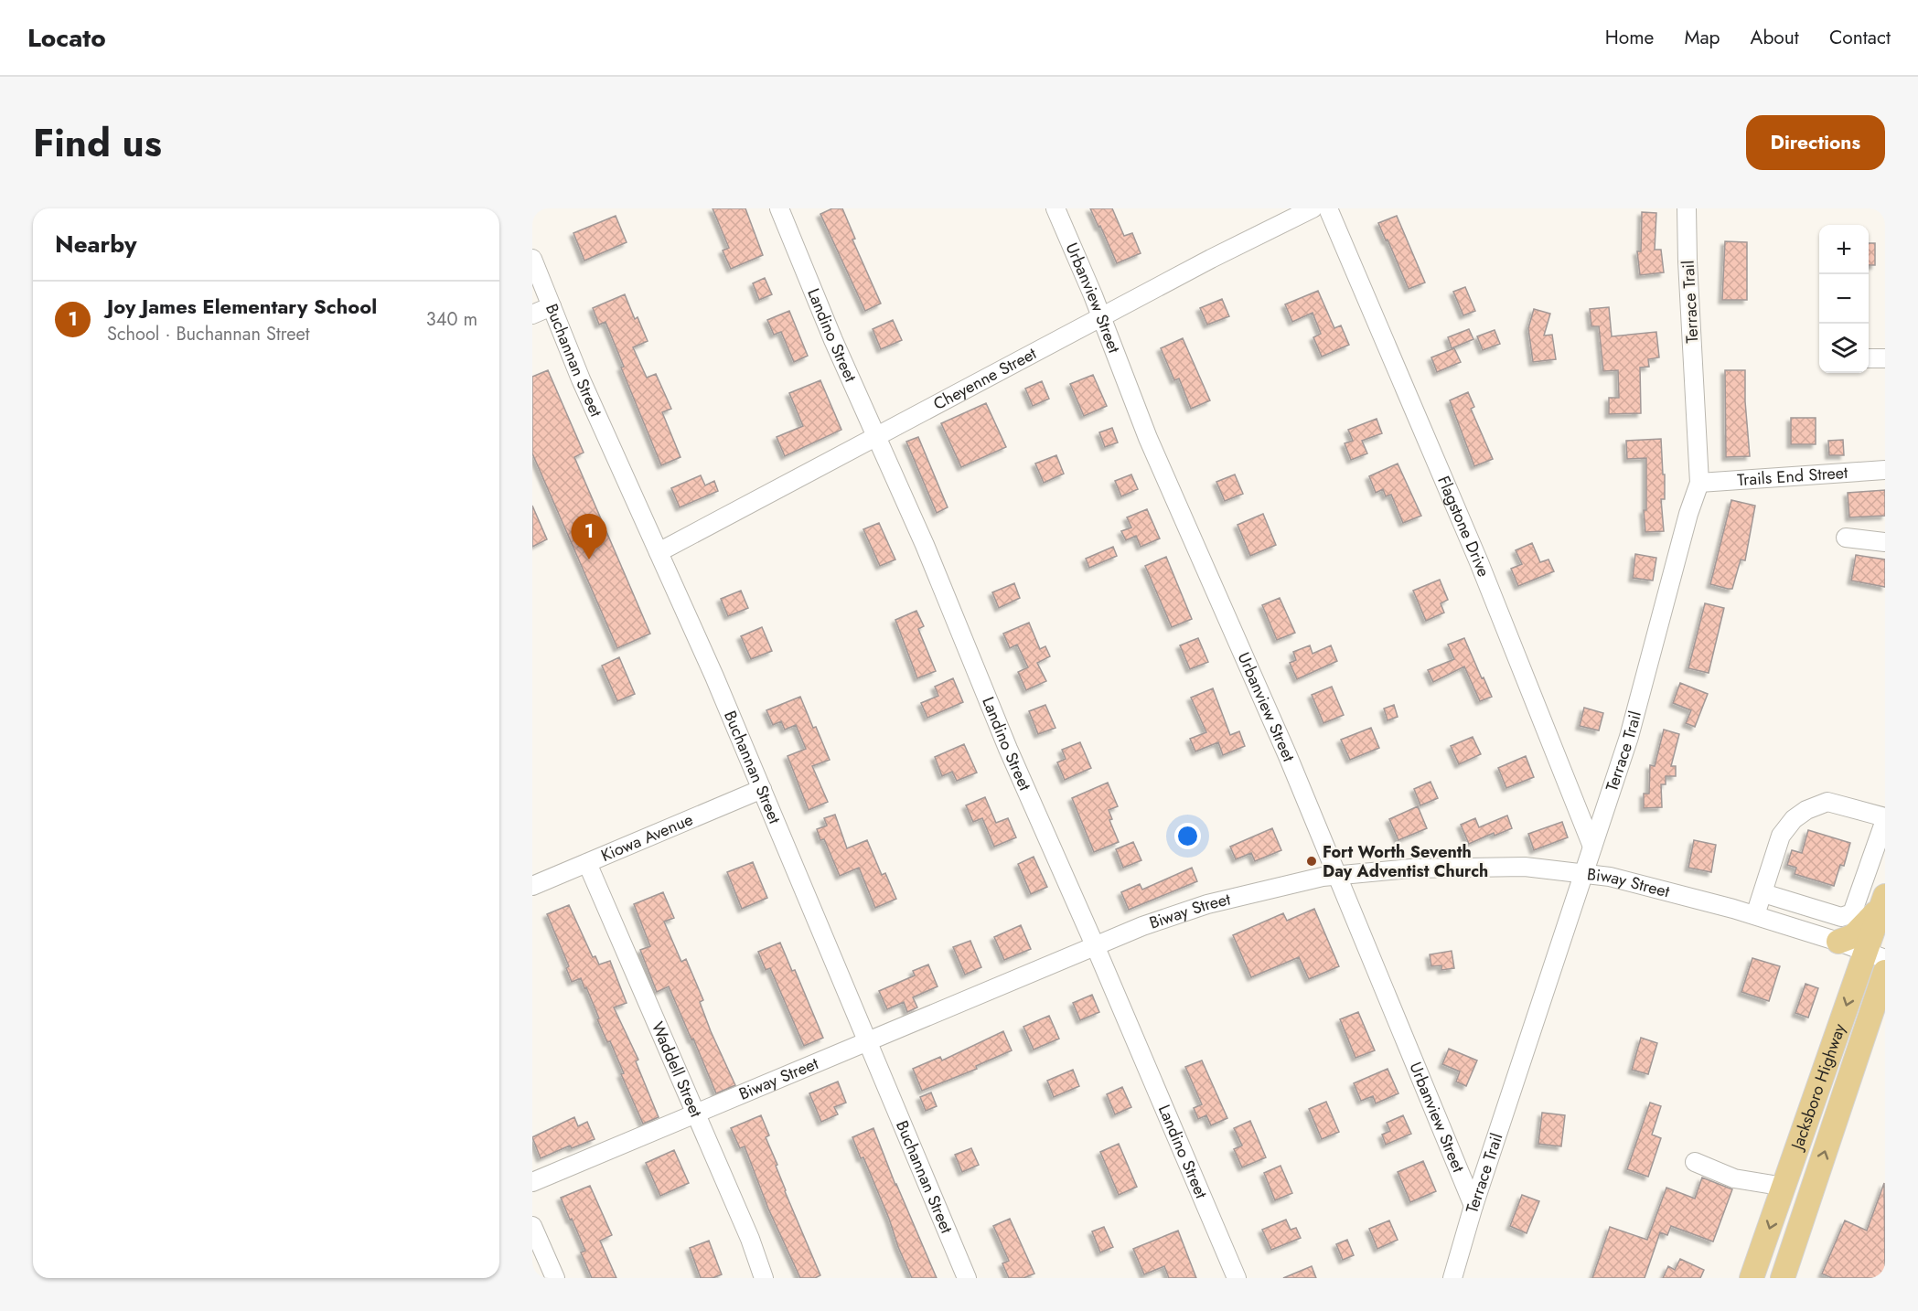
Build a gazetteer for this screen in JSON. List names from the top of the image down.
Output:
{
  "streets": {
    "main road": ["Jacksboro Highway"],
    "street": [
      "Urbanview Street",
      "Terrace Trail",
      "Landino Street",
      "Buchannan Street",
      "Cheyenne Street",
      "Trails End Street",
      "Flagstone Drive",
      "Kiowa Avenue",
      "Biway Street",
      "Waddell Street"
    ]
  },
  "crossings": [
    ["Urbanview Street", "Terrace Trail"],
    ["Urbanview Street", "Cheyenne Street"],
    ["Urbanview Street", "Biway Street"],
    ["Terrace Trail", "Trails End Street"],
    ["Terrace Trail", "Flagstone Drive"],
    ["Terrace Trail", "Biway Street"],
    ["Landino Street", "Cheyenne Street"],
    ["Landino Street", "Biway Street"],
    ["Buchannan Street", "Cheyenne Street"],
    ["Buchannan Street", "Kiowa Avenue"],
    ["Buchannan Street", "Biway Street"],
    ["Kiowa Avenue", "Waddell Street"],
    ["Biway Street", "Waddell Street"],
    ["Biway Street", "Jacksboro Highway"]
  ],
  "places": ["Fort Worth Seventh Day Adventist Church"],
  "page": {
    "header": "Locato",
    "nav": [
      "Home",
      "Map",
      "About",
      "Contact"
    ],
    "title": "Find us",
    "buttons": "Directions",
    "heading": "Nearby",
    "map_buttons": ["+", "−"],
    "list": [
      {
        "mark": "1",
        "name": "Joy James Elementary School",
        "note": "School · Buchannan Street",
        "value": "340 m"
      }
    ],
    "pins": "1"
  }
}
